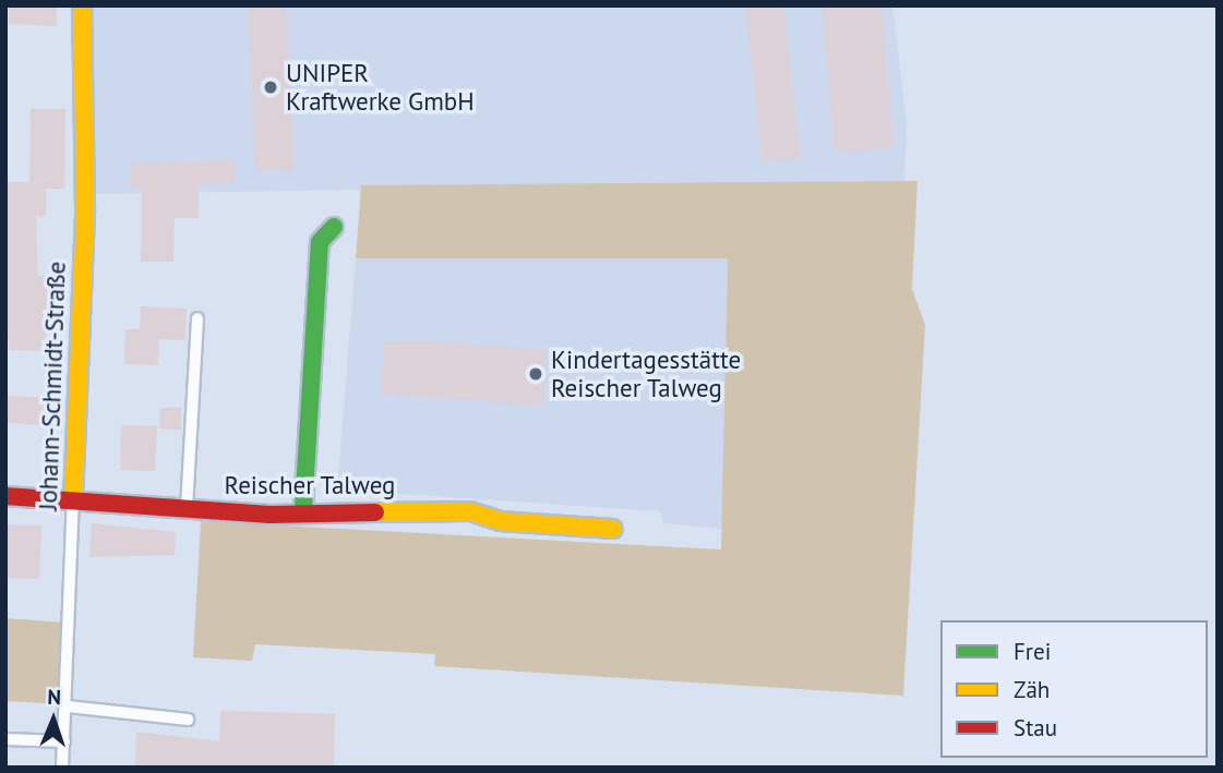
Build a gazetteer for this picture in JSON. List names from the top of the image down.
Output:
{
  "streets": {
    "street": ["Johann-Schmidt-Straße", "Reischer Talweg"]
  },
  "crossings": [
    ["Johann-Schmidt-Straße", "Reischer Talweg"]
  ],
  "places": ["UNIPER Kraftwerke GmbH", "Kindertagesstätte Reischer Talweg"],
  "legend": ["Frei", "Zäh", "Stau"],
  "north": "top"
}
